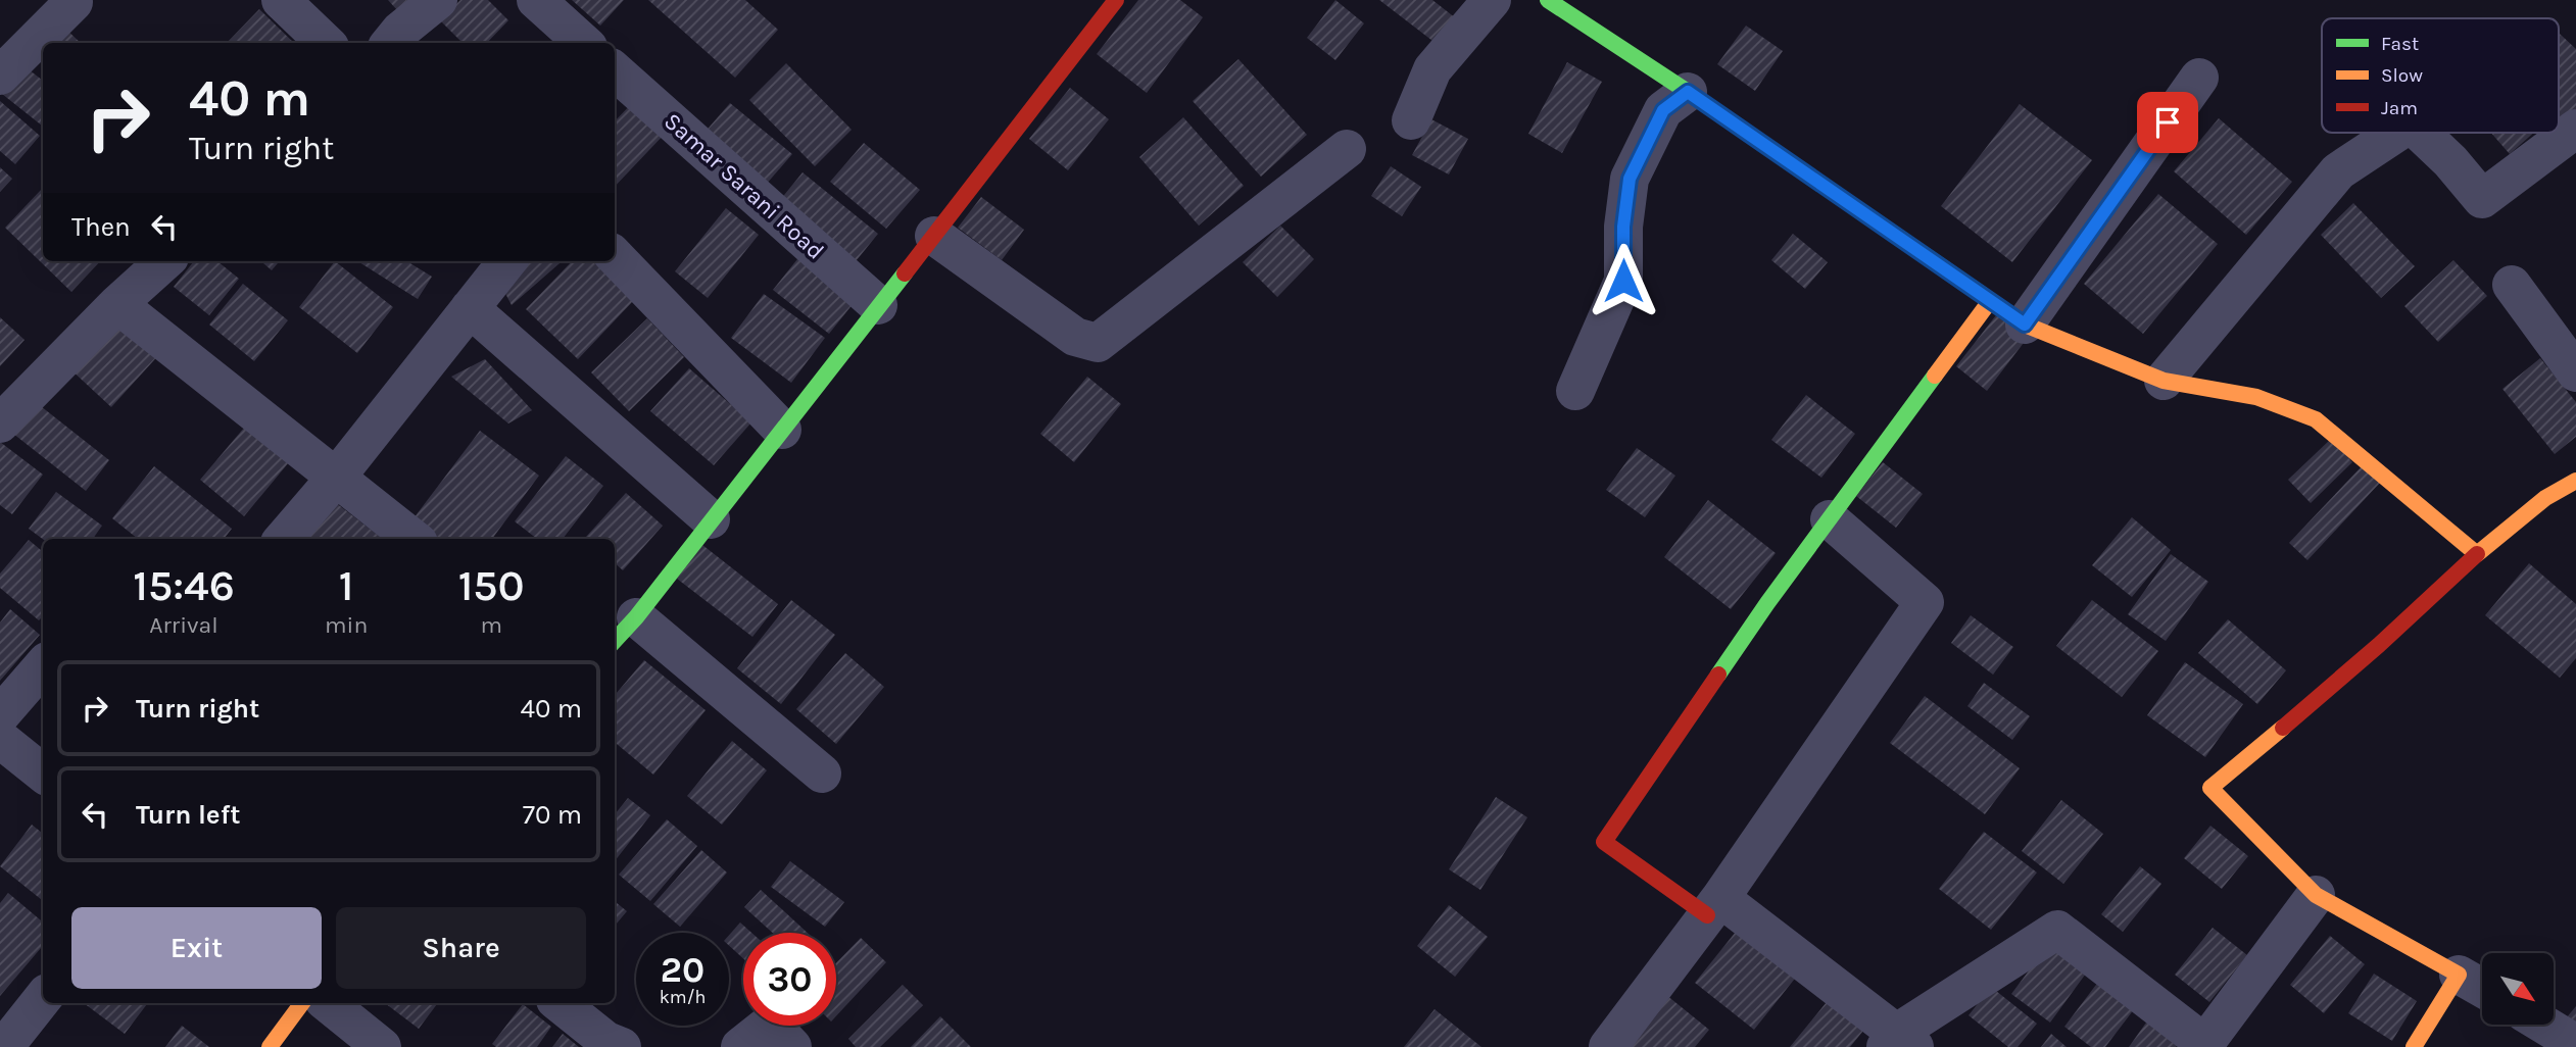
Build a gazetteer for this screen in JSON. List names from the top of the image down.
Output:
{
  "streets": {
    "street": ["Samar Sarani Road"]
  },
  "legend": ["Fast", "Slow", "Jam"],
  "north": "bottom right",
  "page": {
    "turn": ["40 m", "Turn right"],
    "then": "Then",
    "eta": [
      "15:46",
      "Arrival",
      "1",
      "min",
      "150",
      "m"
    ],
    "list": [
      {
        "name": "Turn right",
        "value": "40 m"
      },
      {
        "name": "Turn left",
        "value": "70 m"
      }
    ],
    "buttons": ["Exit", "Share"],
    "speed": "20 km/h",
    "limit": "30"
  }
}
